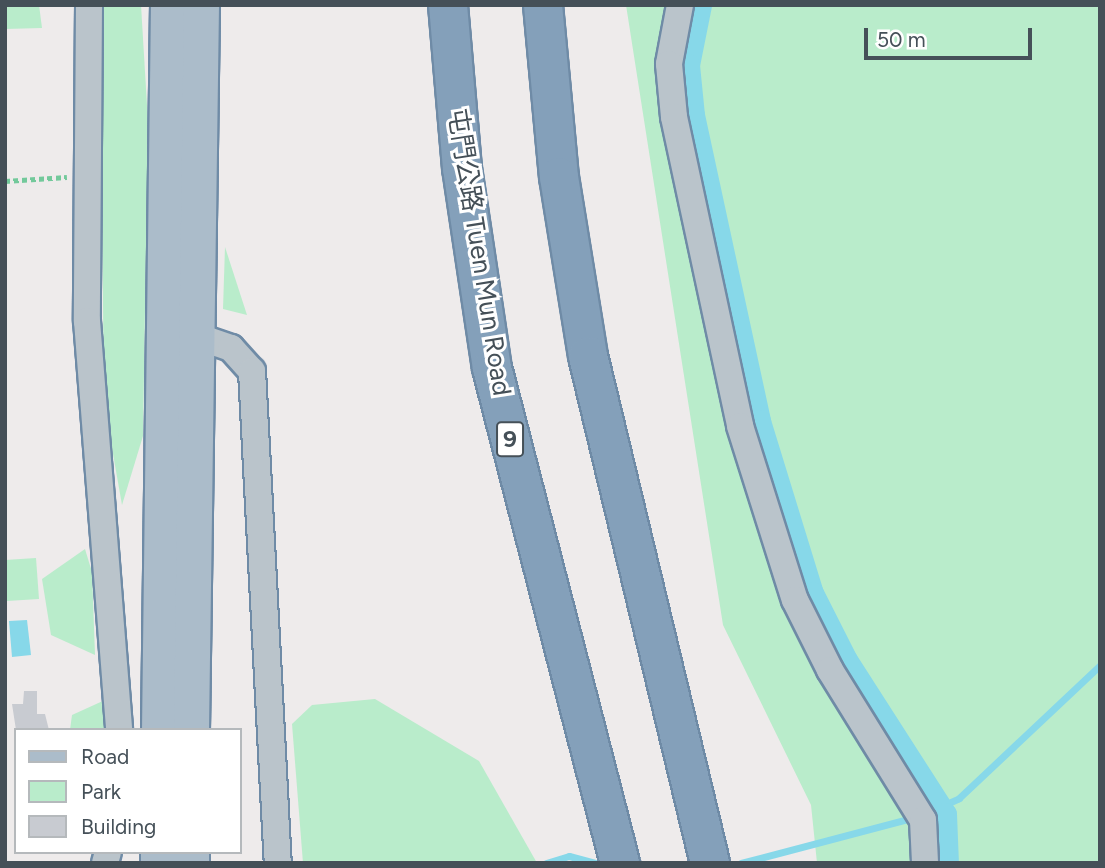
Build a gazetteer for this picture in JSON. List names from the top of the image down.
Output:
{
  "streets": {
    "highway": ["屯門公路 Tuen Mun Road", "9"]
  },
  "legend": ["Road", "Park", "Building"],
  "scale_bar": "50 m"
}
